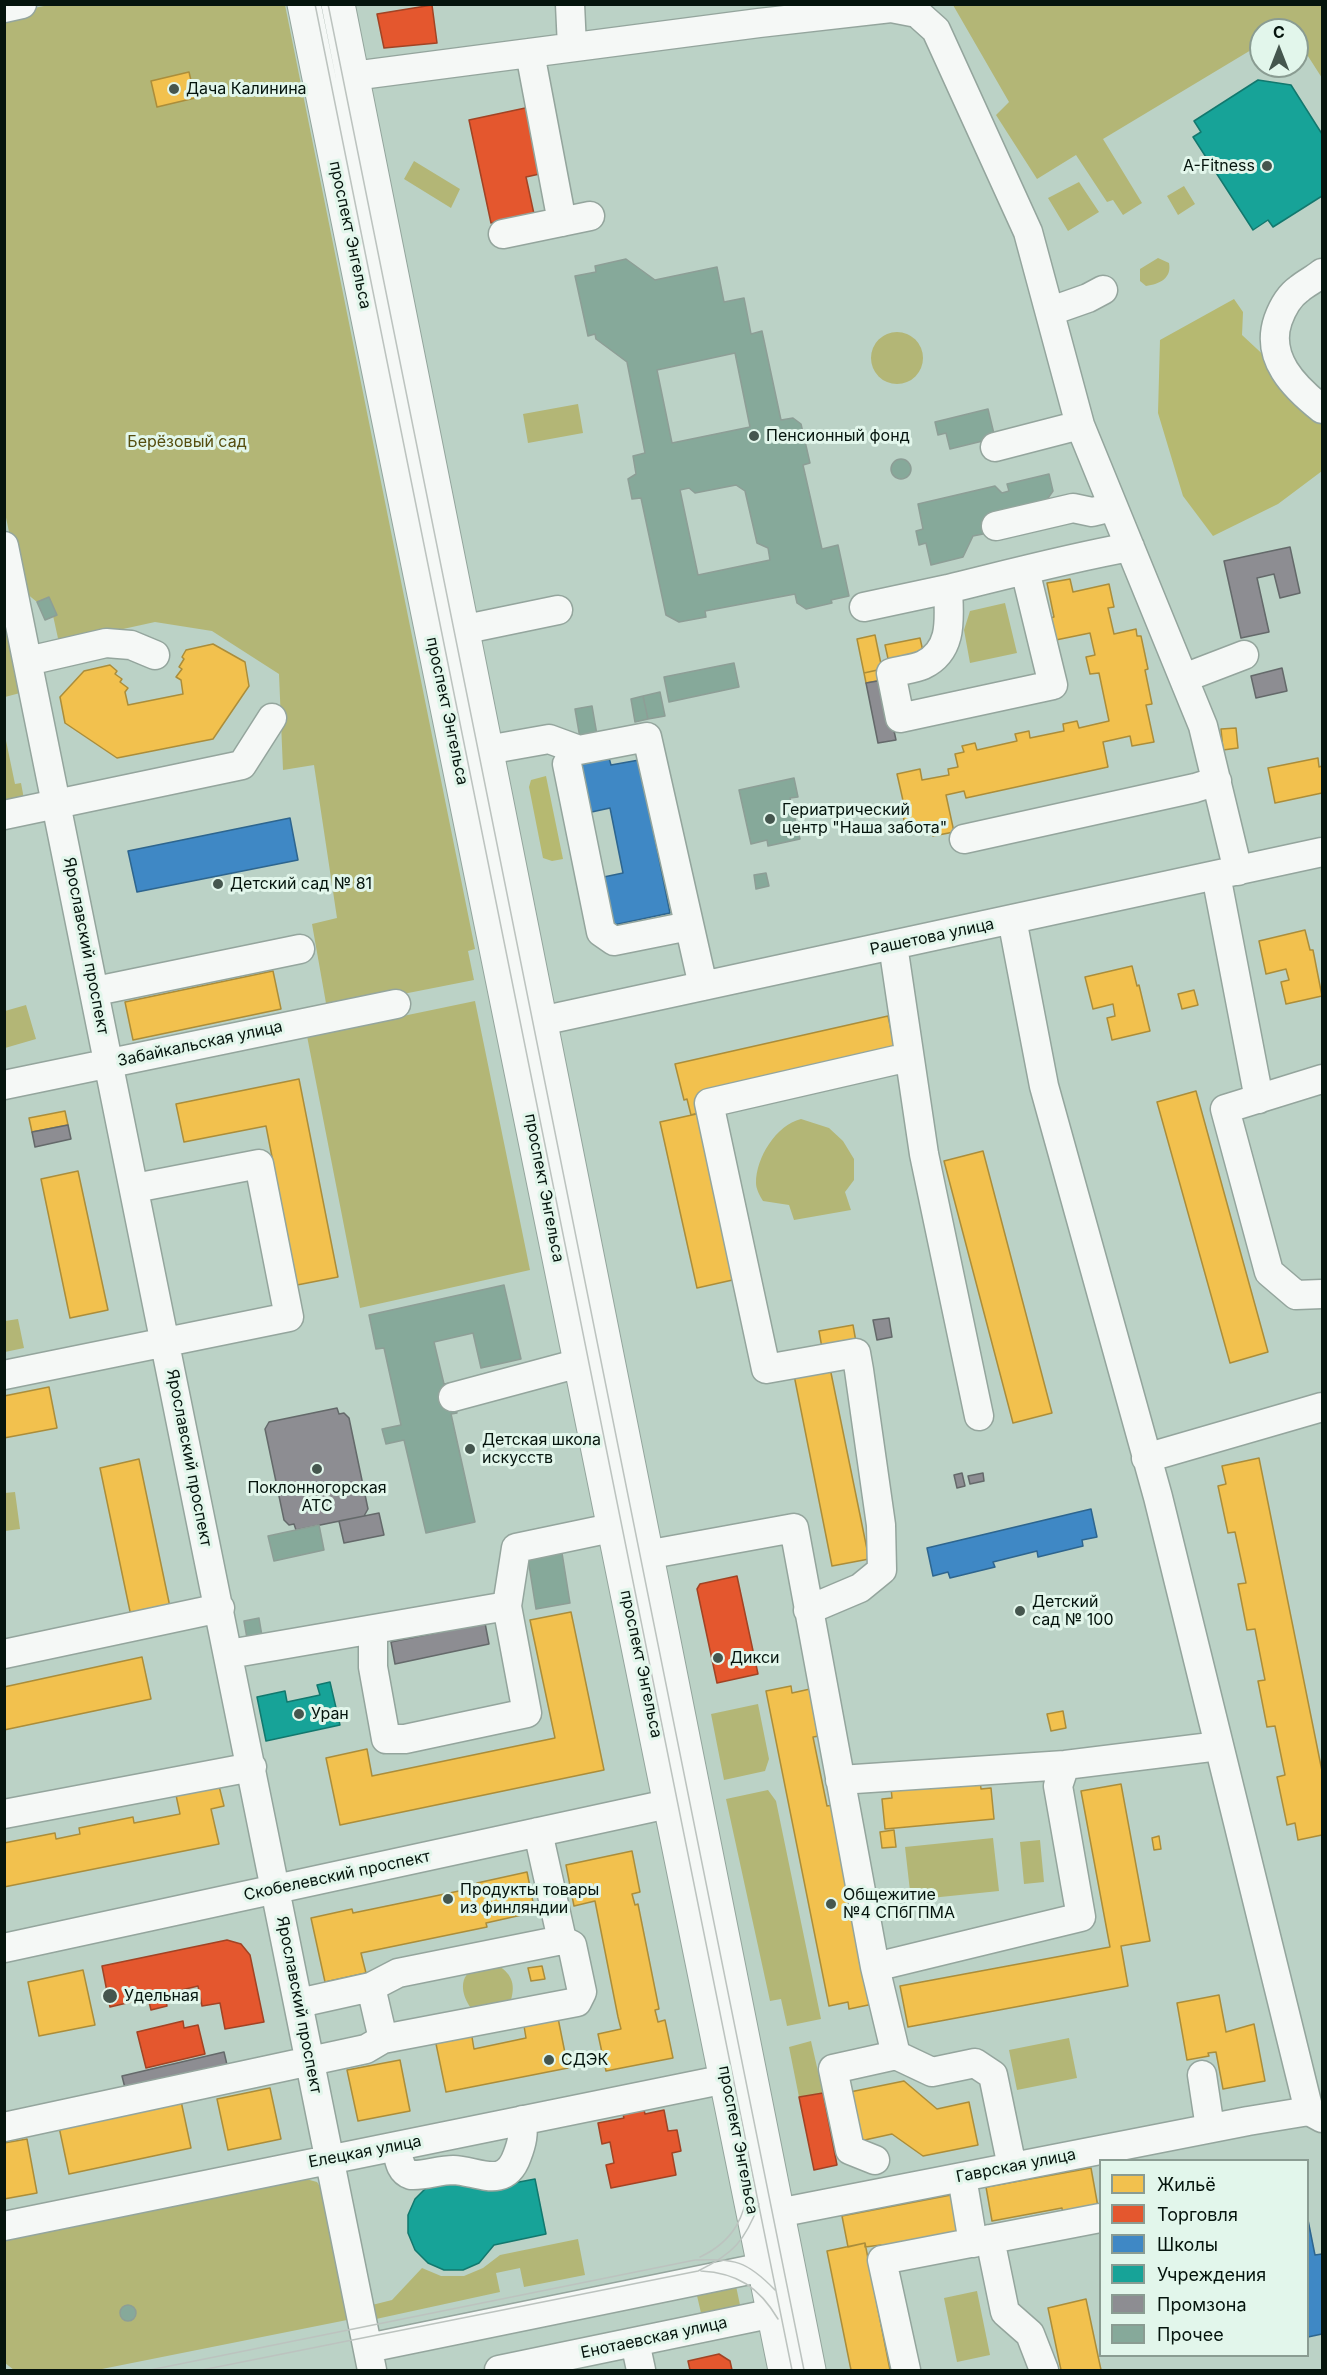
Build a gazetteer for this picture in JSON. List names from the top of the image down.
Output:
{
  "streets": {
    "main road": ["проспект Энгельса"],
    "street": [
      "Рашетова улица",
      "Ярославский проспект",
      "Забайкальская улица",
      "Скобелевский проспект",
      "Елецкая улица",
      "Гаврская улица",
      "Енотаевская улица"
    ]
  },
  "crossings": [
    ["проспект Энгельса", "Рашетова улица"],
    ["проспект Энгельса", "Скобелевский проспект"],
    ["проспект Энгельса", "Елецкая улица"],
    ["проспект Энгельса", "Гаврская улица"],
    ["проспект Энгельса", "Енотаевская улица"],
    ["Ярославский проспект", "Забайкальская улица"],
    ["Ярославский проспект", "Скобелевский проспект"],
    ["Ярославский проспект", "Елецкая улица"]
  ],
  "parks": ["Берёзовый сад"],
  "places": [
    "Дача Калинина",
    "A-Fitness",
    "Пенсионный фонд",
    "Гериатрический центр \"Наша забота\"",
    "Детский сад № 81",
    "Детская школа искусств",
    "Поклонногорская АТС",
    "Детский сад № 100",
    "Дикси",
    "Уран",
    "Продукты товары из финляндии",
    "Общежитие №4 СПбГПМА",
    "Удельная",
    "СДЭК"
  ],
  "legend": [
    "Жильё",
    "Торговля",
    "Школы",
    "Учреждения",
    "Промзона",
    "Прочее"
  ],
  "north": "top"
}
